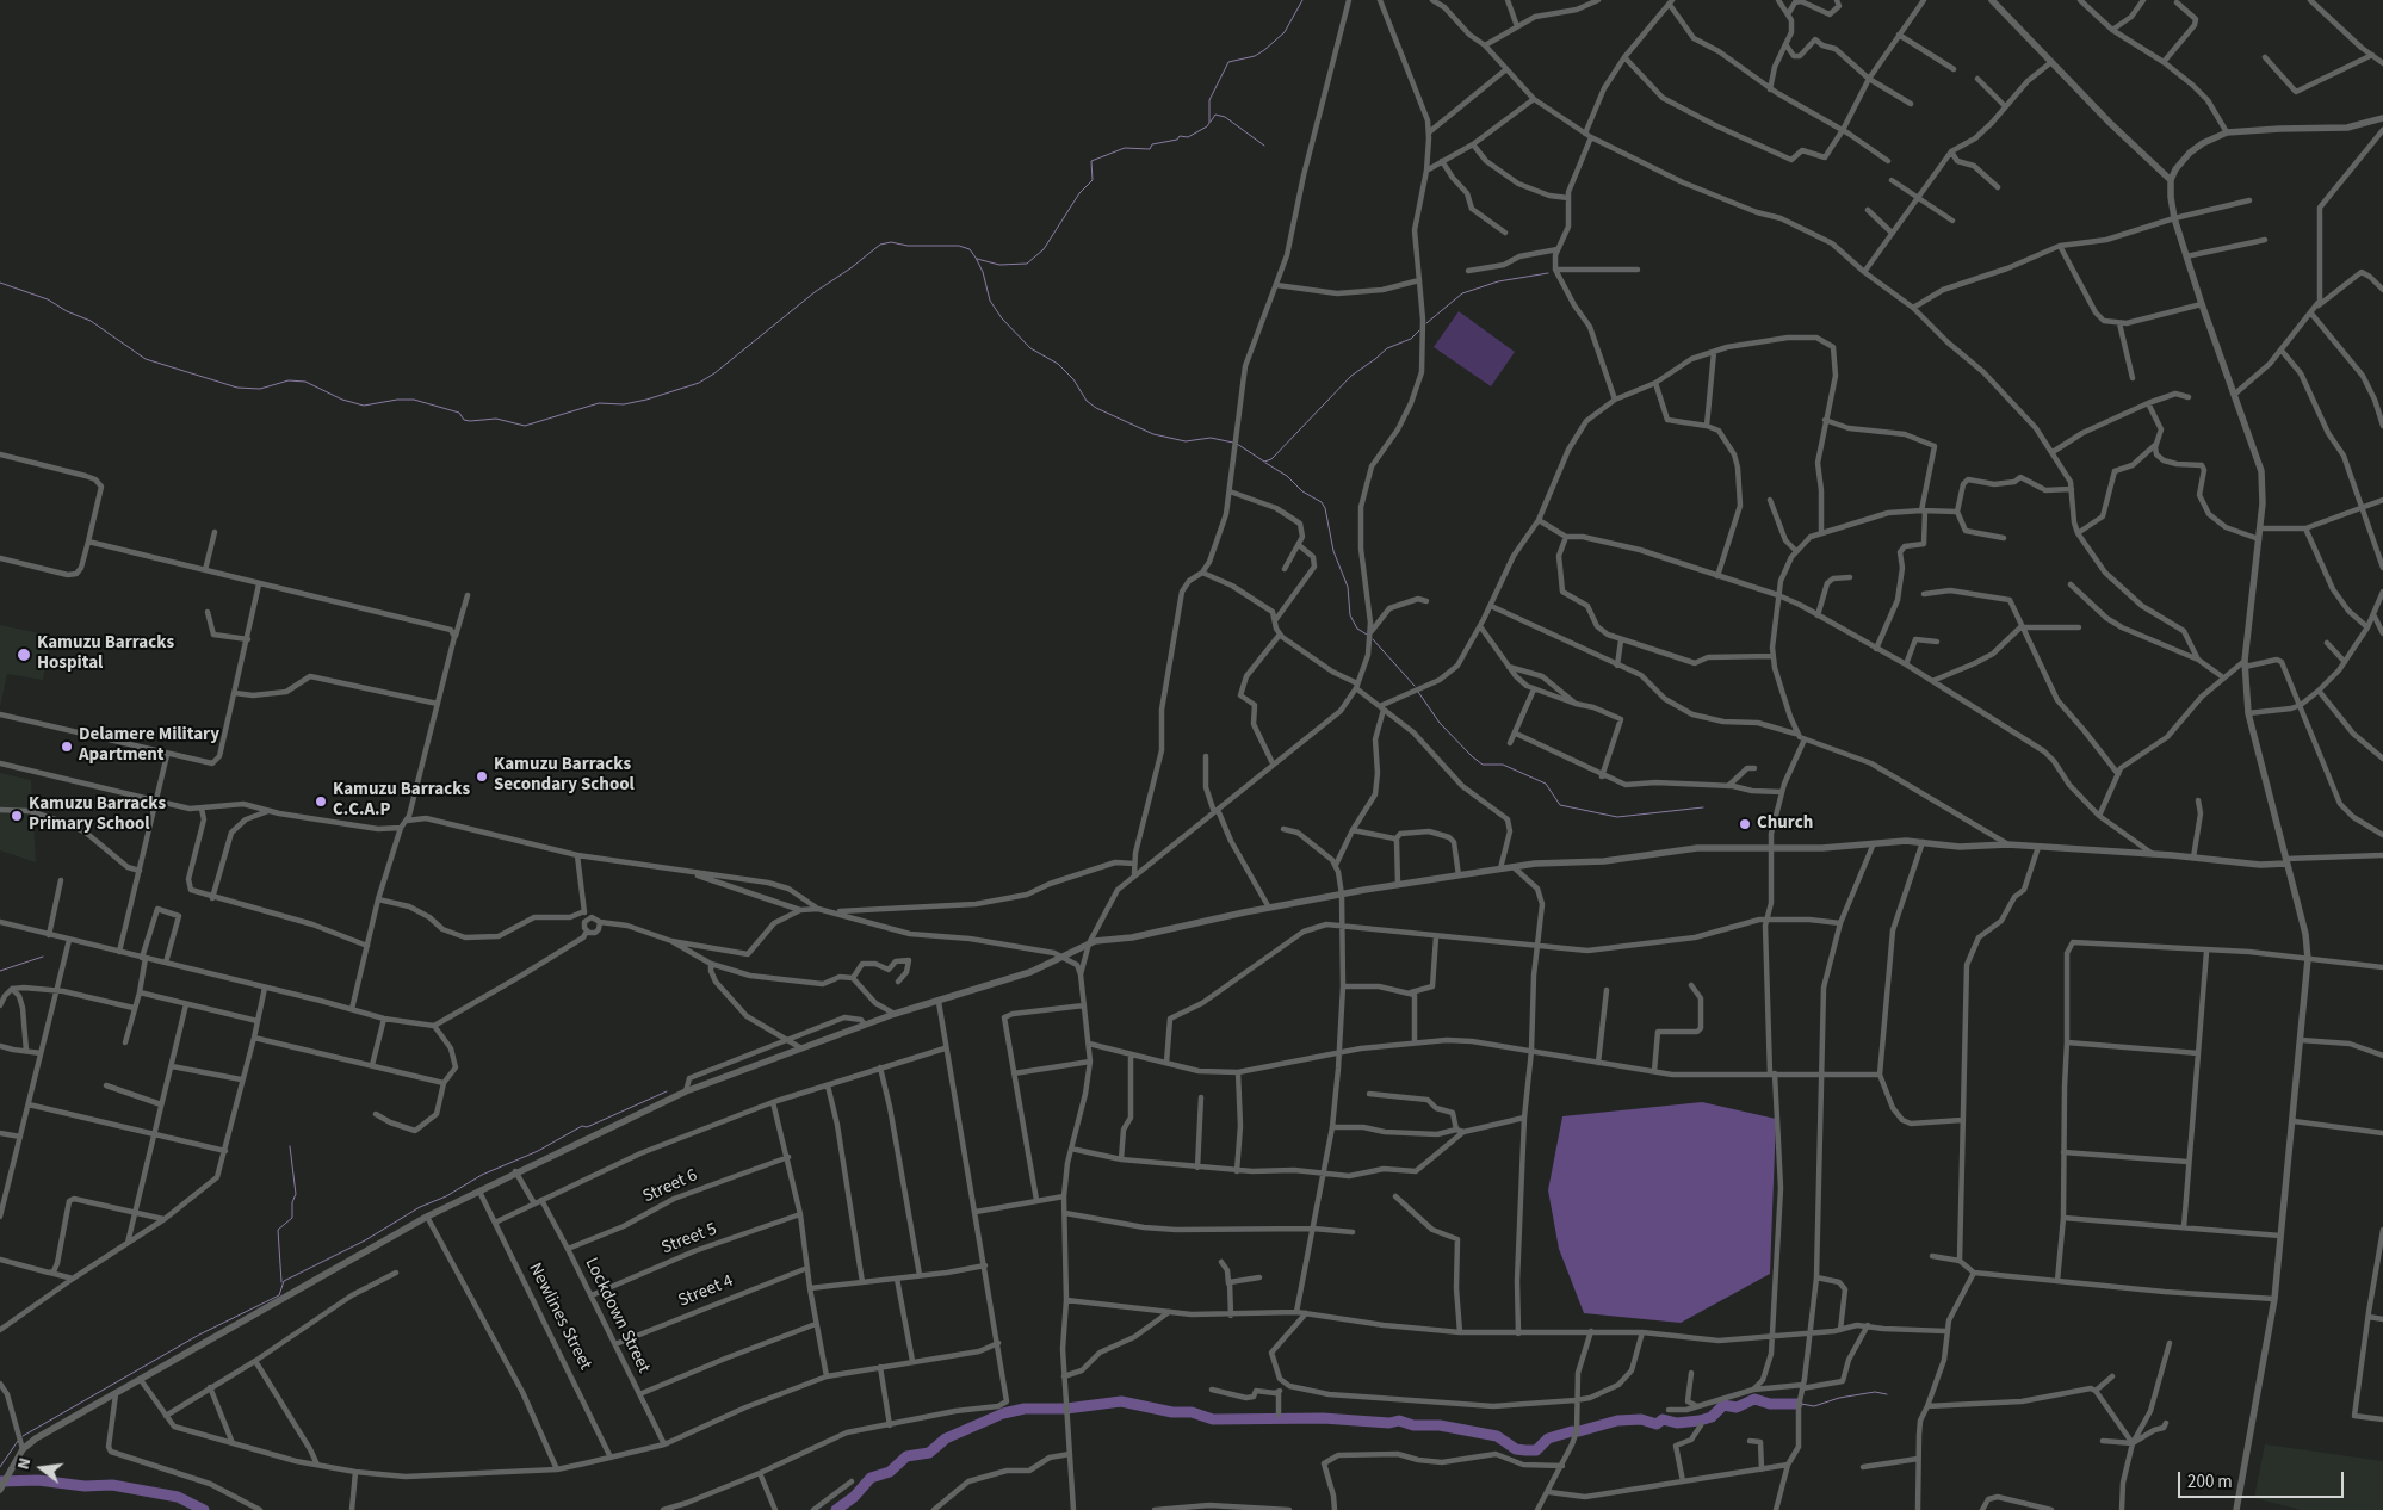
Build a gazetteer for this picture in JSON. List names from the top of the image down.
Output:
{
  "streets": {
    "street": [
      "Street 6",
      "Street 5",
      "Street 4",
      "Lockdown Street",
      "Newlines Street"
    ]
  },
  "crossings": [
    ["Street 6", "Lockdown Street"],
    ["Street 5", "Lockdown Street"],
    ["Street 4", "Lockdown Street"]
  ],
  "places": [
    "Kamuzu Barracks Hospital",
    "Delamere Military Apartment",
    "Kamuzu Barracks Secondary School",
    "Kamuzu Barracks C.C.A.P",
    "Kamuzu Barracks Primary School",
    "Church"
  ],
  "scale_bar": "200 m",
  "north": "left"
}
